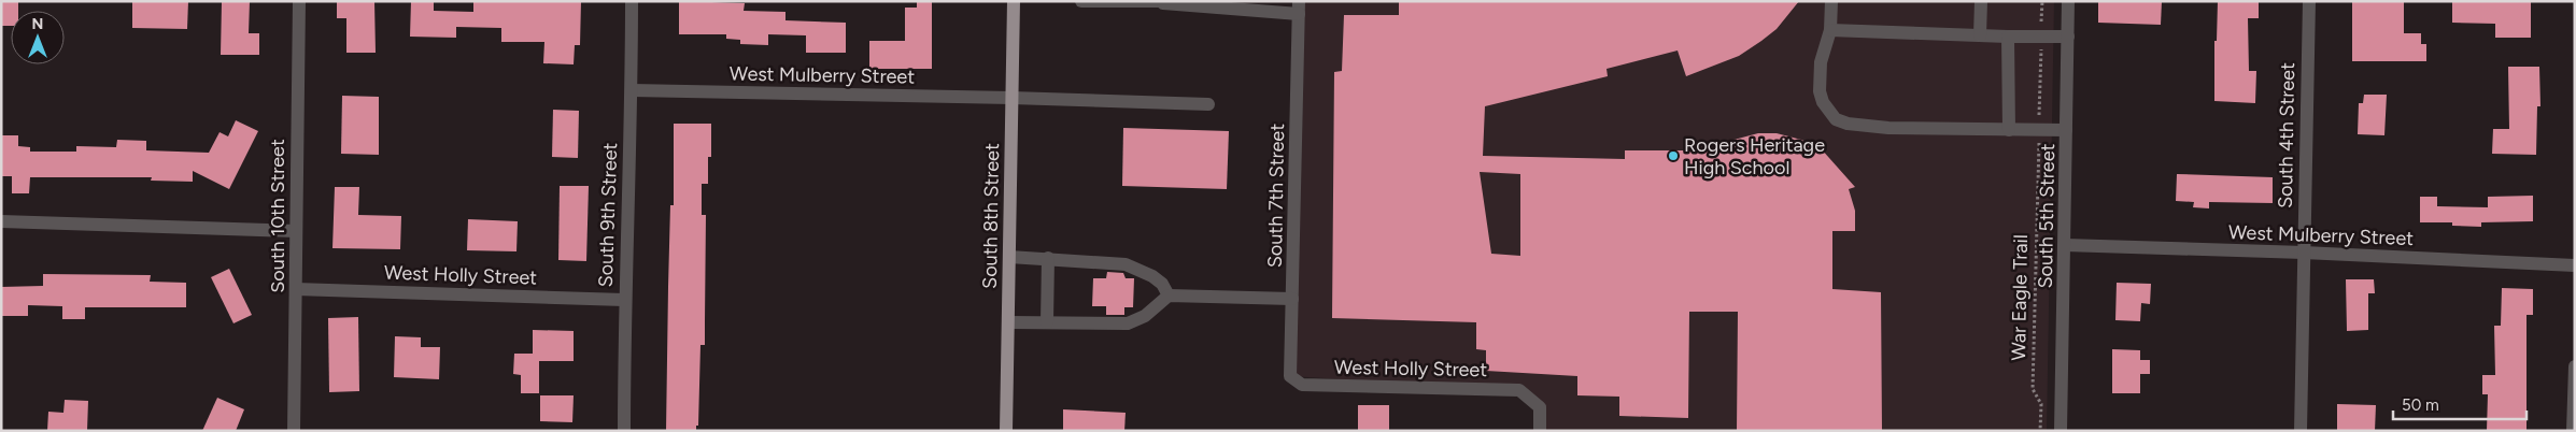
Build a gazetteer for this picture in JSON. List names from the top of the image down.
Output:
{
  "streets": {
    "main road": ["South 8th Street"],
    "street": [
      "West Mulberry Street",
      "South 4th Street",
      "South 7th Street",
      "South 9th Street",
      "South 10th Street",
      "South 5th Street",
      "West Holly Street"
    ],
    "path": ["War Eagle Trail"]
  },
  "crossings": [
    ["West Mulberry Street", "South 4th Street"],
    ["West Mulberry Street", "South 9th Street"],
    ["West Mulberry Street", "South 8th Street"],
    ["West Mulberry Street", "South 5th Street"],
    ["South 7th Street", "West Holly Street"],
    ["South 9th Street", "West Holly Street"],
    ["South 10th Street", "West Holly Street"]
  ],
  "places": ["Rogers Heritage High School"],
  "scale_bar": "50 m",
  "north": "top"
}
